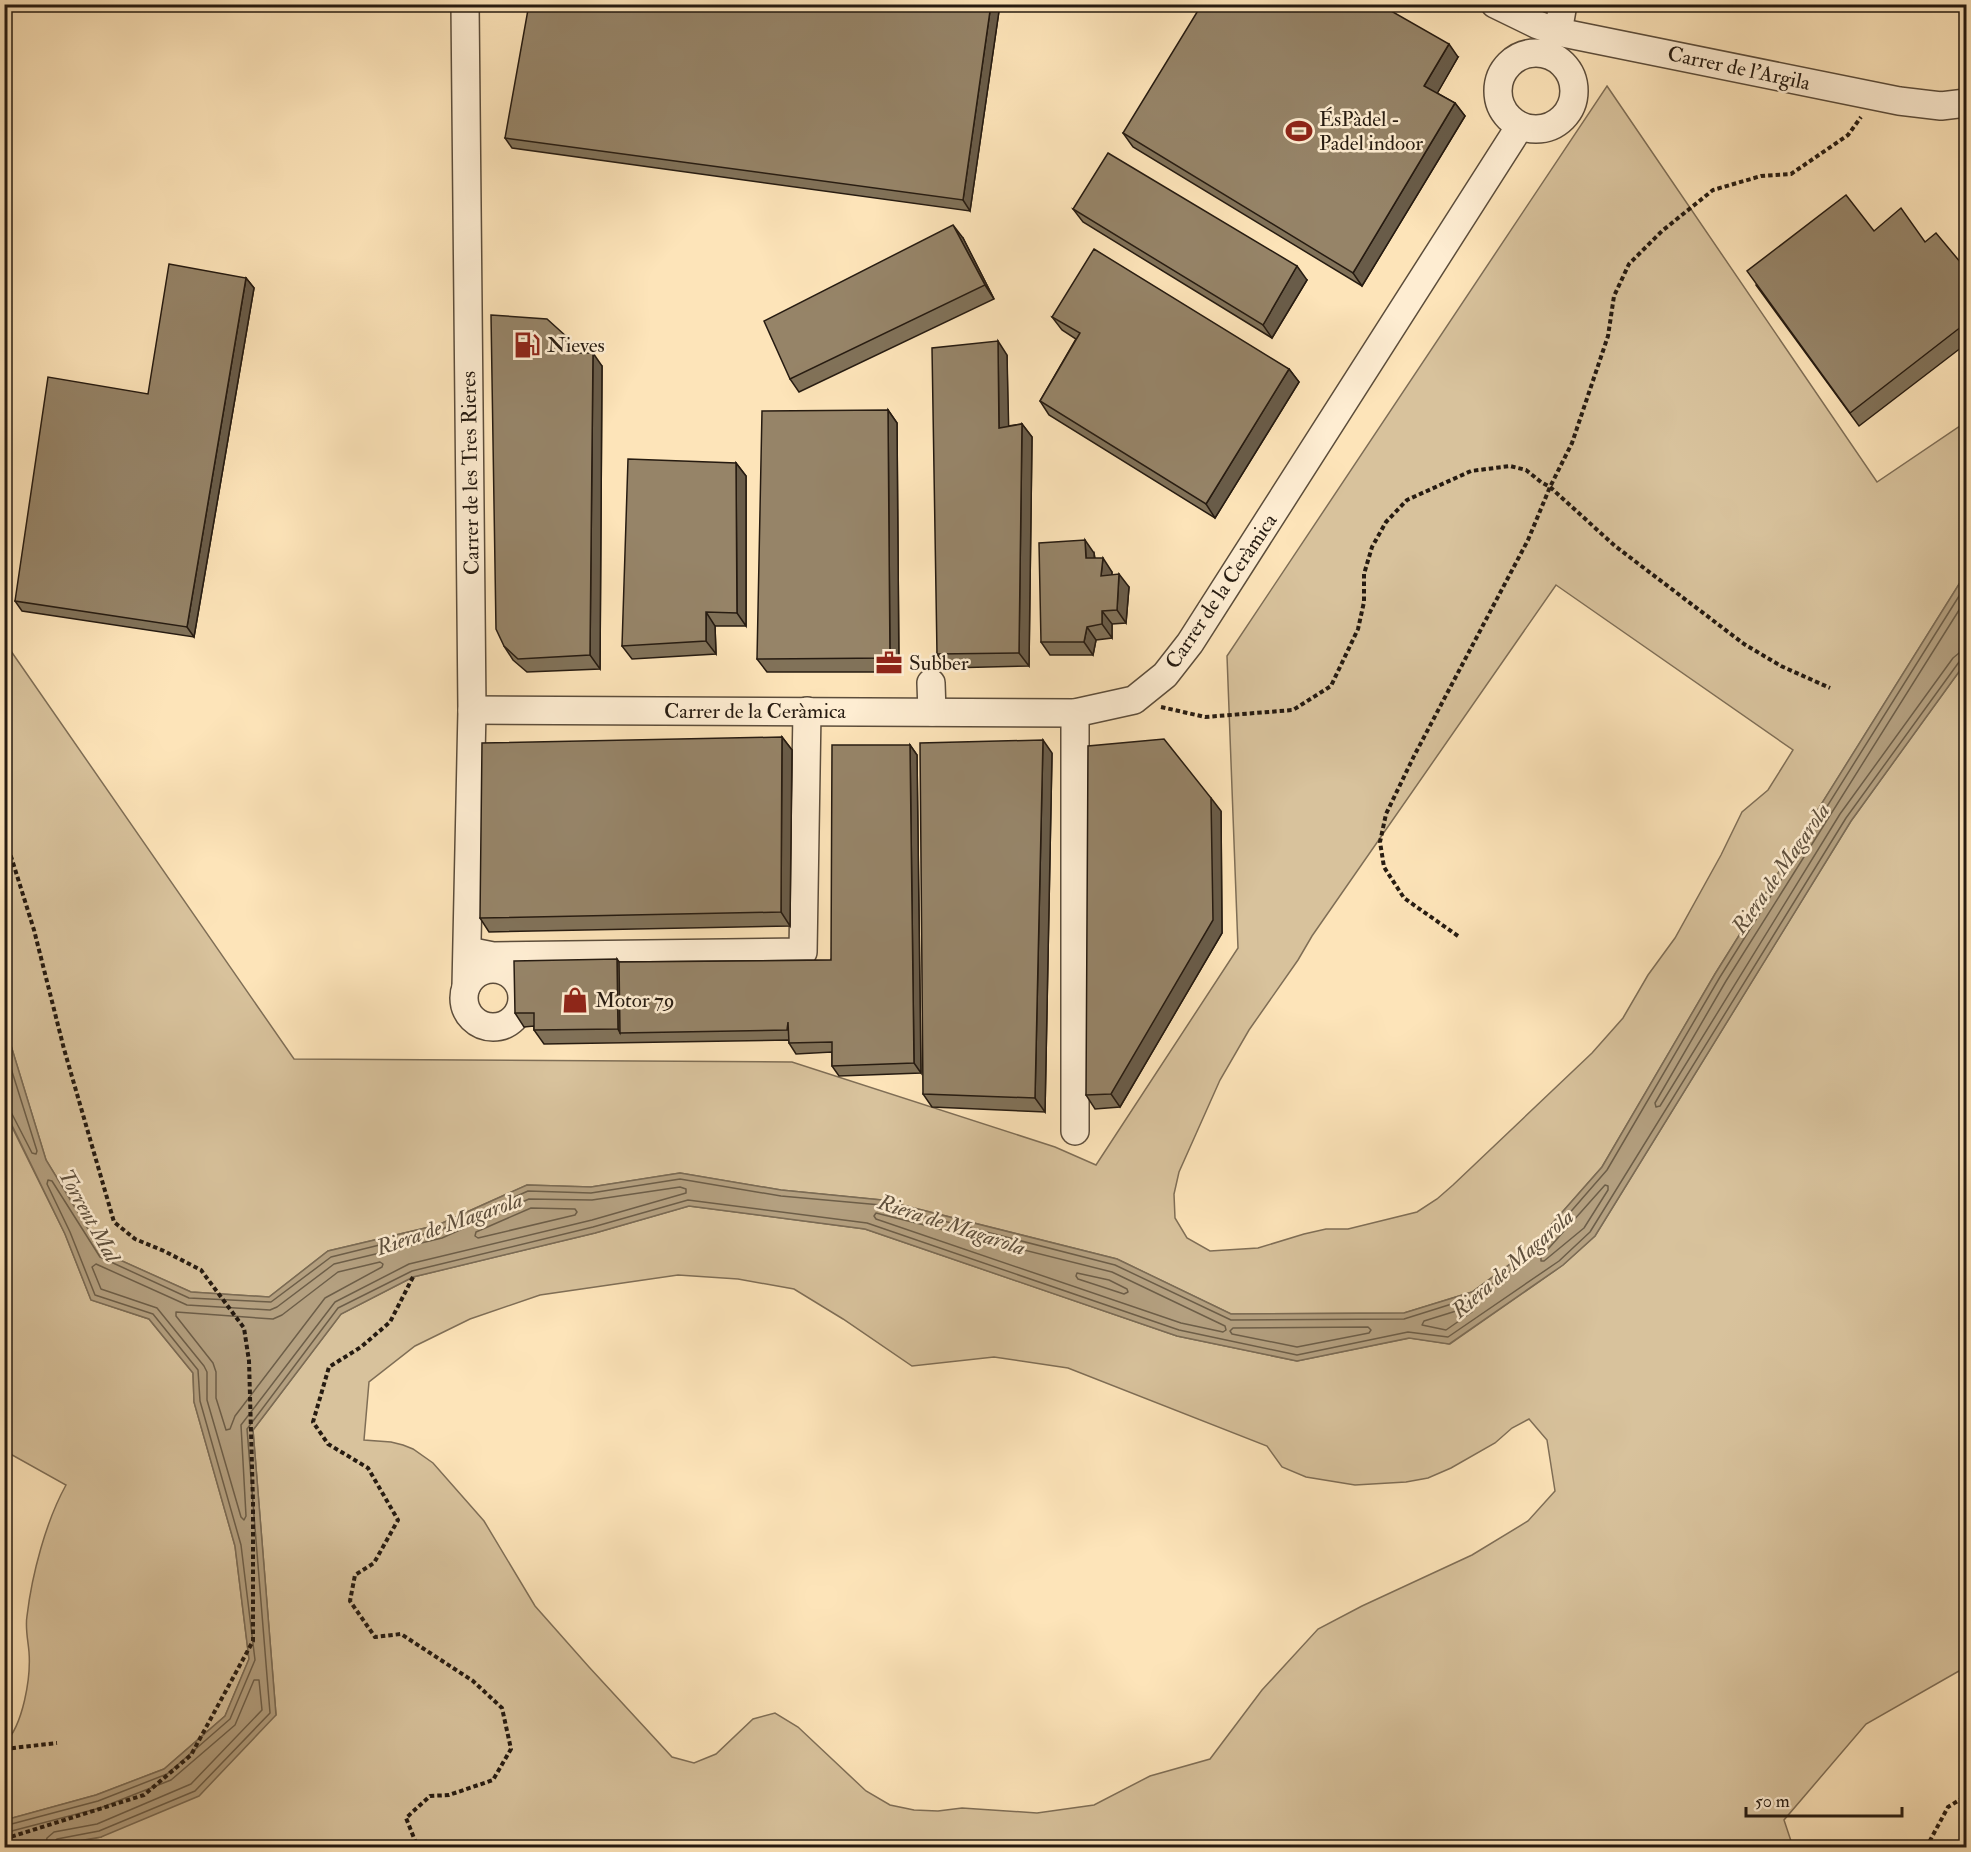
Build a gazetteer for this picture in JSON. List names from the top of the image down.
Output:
{
  "streets": {
    "street": ["Carrer de l'Argila", "Carrer de les Tres Rieres", "Carrer de la Ceràmica"]
  },
  "crossings": [
    ["Carrer de les Tres Rieres", "Carrer de la Ceràmica"]
  ],
  "water": ["Riera de Magarola", "Torrent Mal"],
  "places": {
    "sports": ["ÉsPàdel - Padel indoor"],
    "fuel station": ["Nieves"],
    "office": ["Subber"],
    "shop": ["Motor 79"]
  },
  "scale_bar": "50 m"
}
